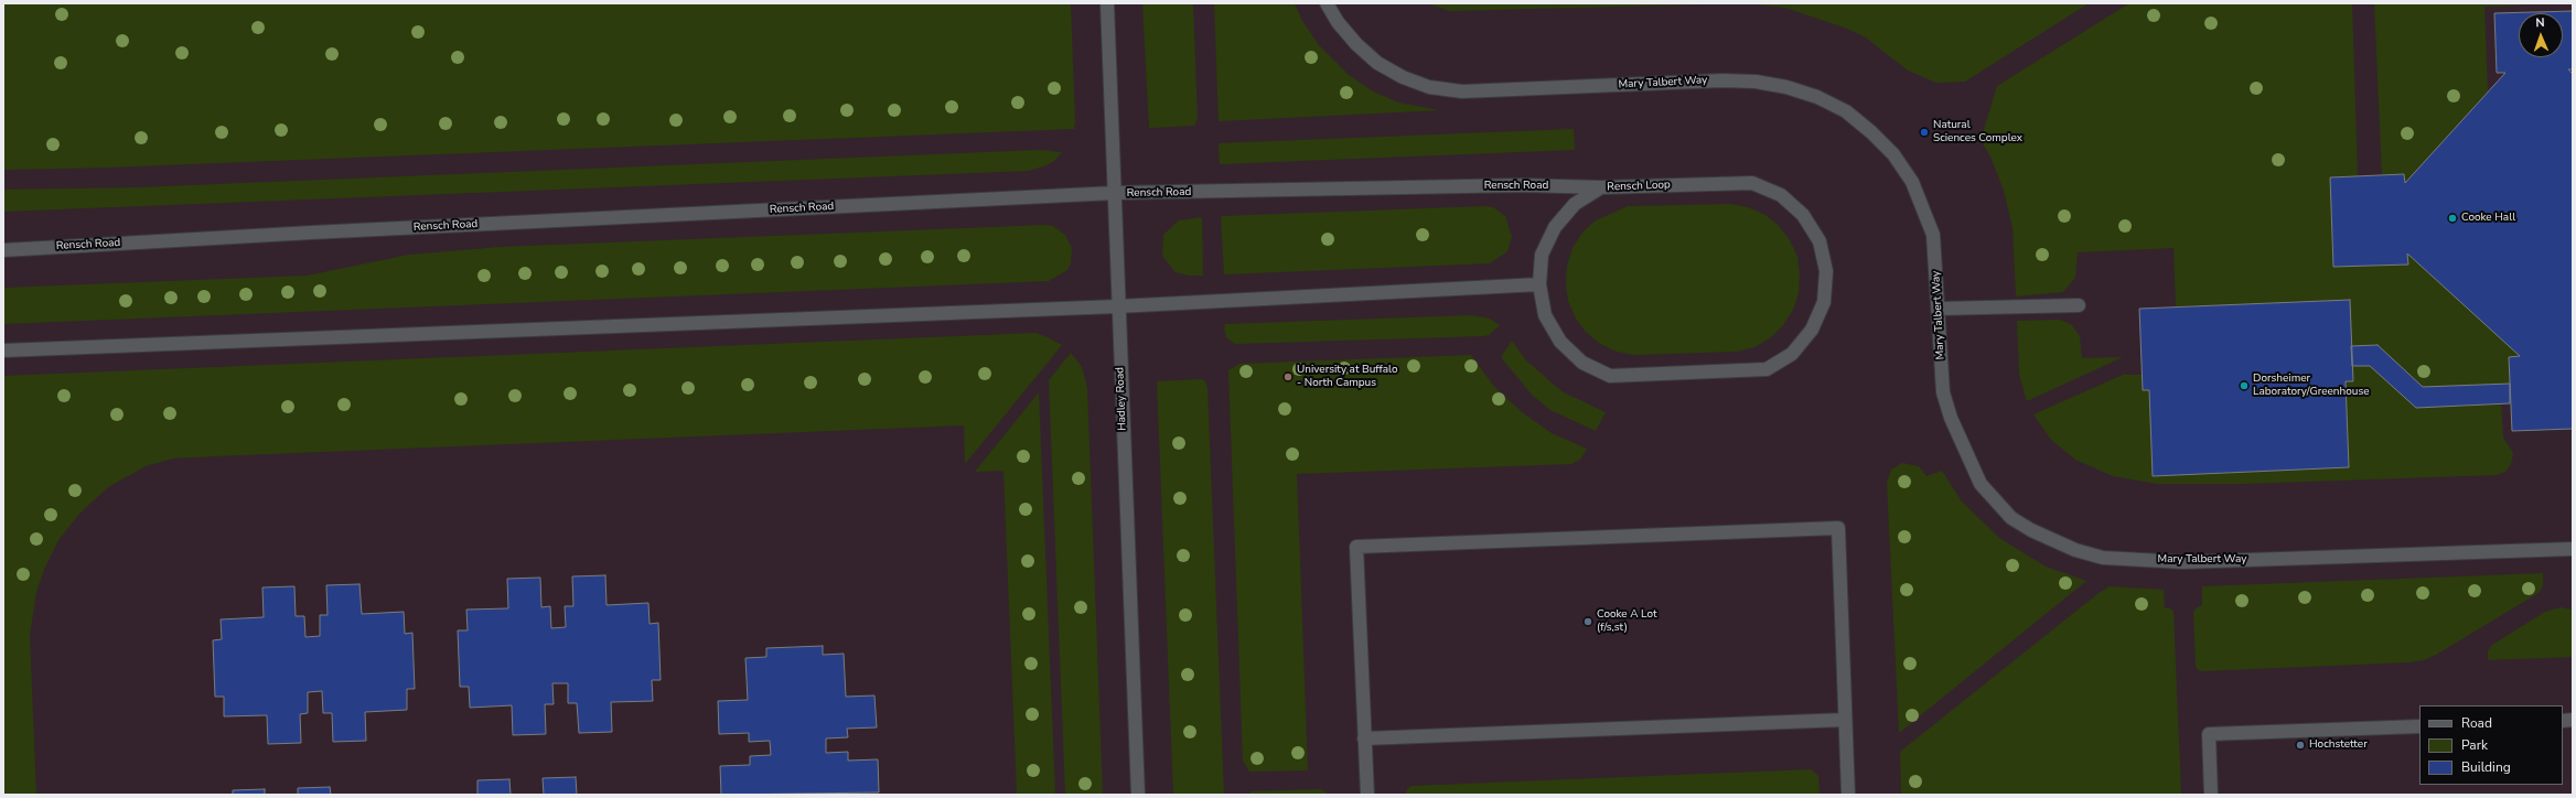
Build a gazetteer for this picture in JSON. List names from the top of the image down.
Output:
{
  "streets": {
    "street": [
      "Mary Talbert Way",
      "Rensch Road",
      "Rensch Loop",
      "Hadley Road"
    ]
  },
  "crossings": [
    ["Rensch Road", "Rensch Loop"],
    ["Rensch Road", "Hadley Road"]
  ],
  "places": [
    "Natural Sciences Complex",
    "Cooke Hall",
    "University at Buffalo - North Campus",
    "Dorsheimer Laboratory/Greenhouse",
    "Cooke A Lot (f/s,st)",
    "Hochstetter"
  ],
  "legend": ["Road", "Park", "Building"],
  "north": "top"
}
